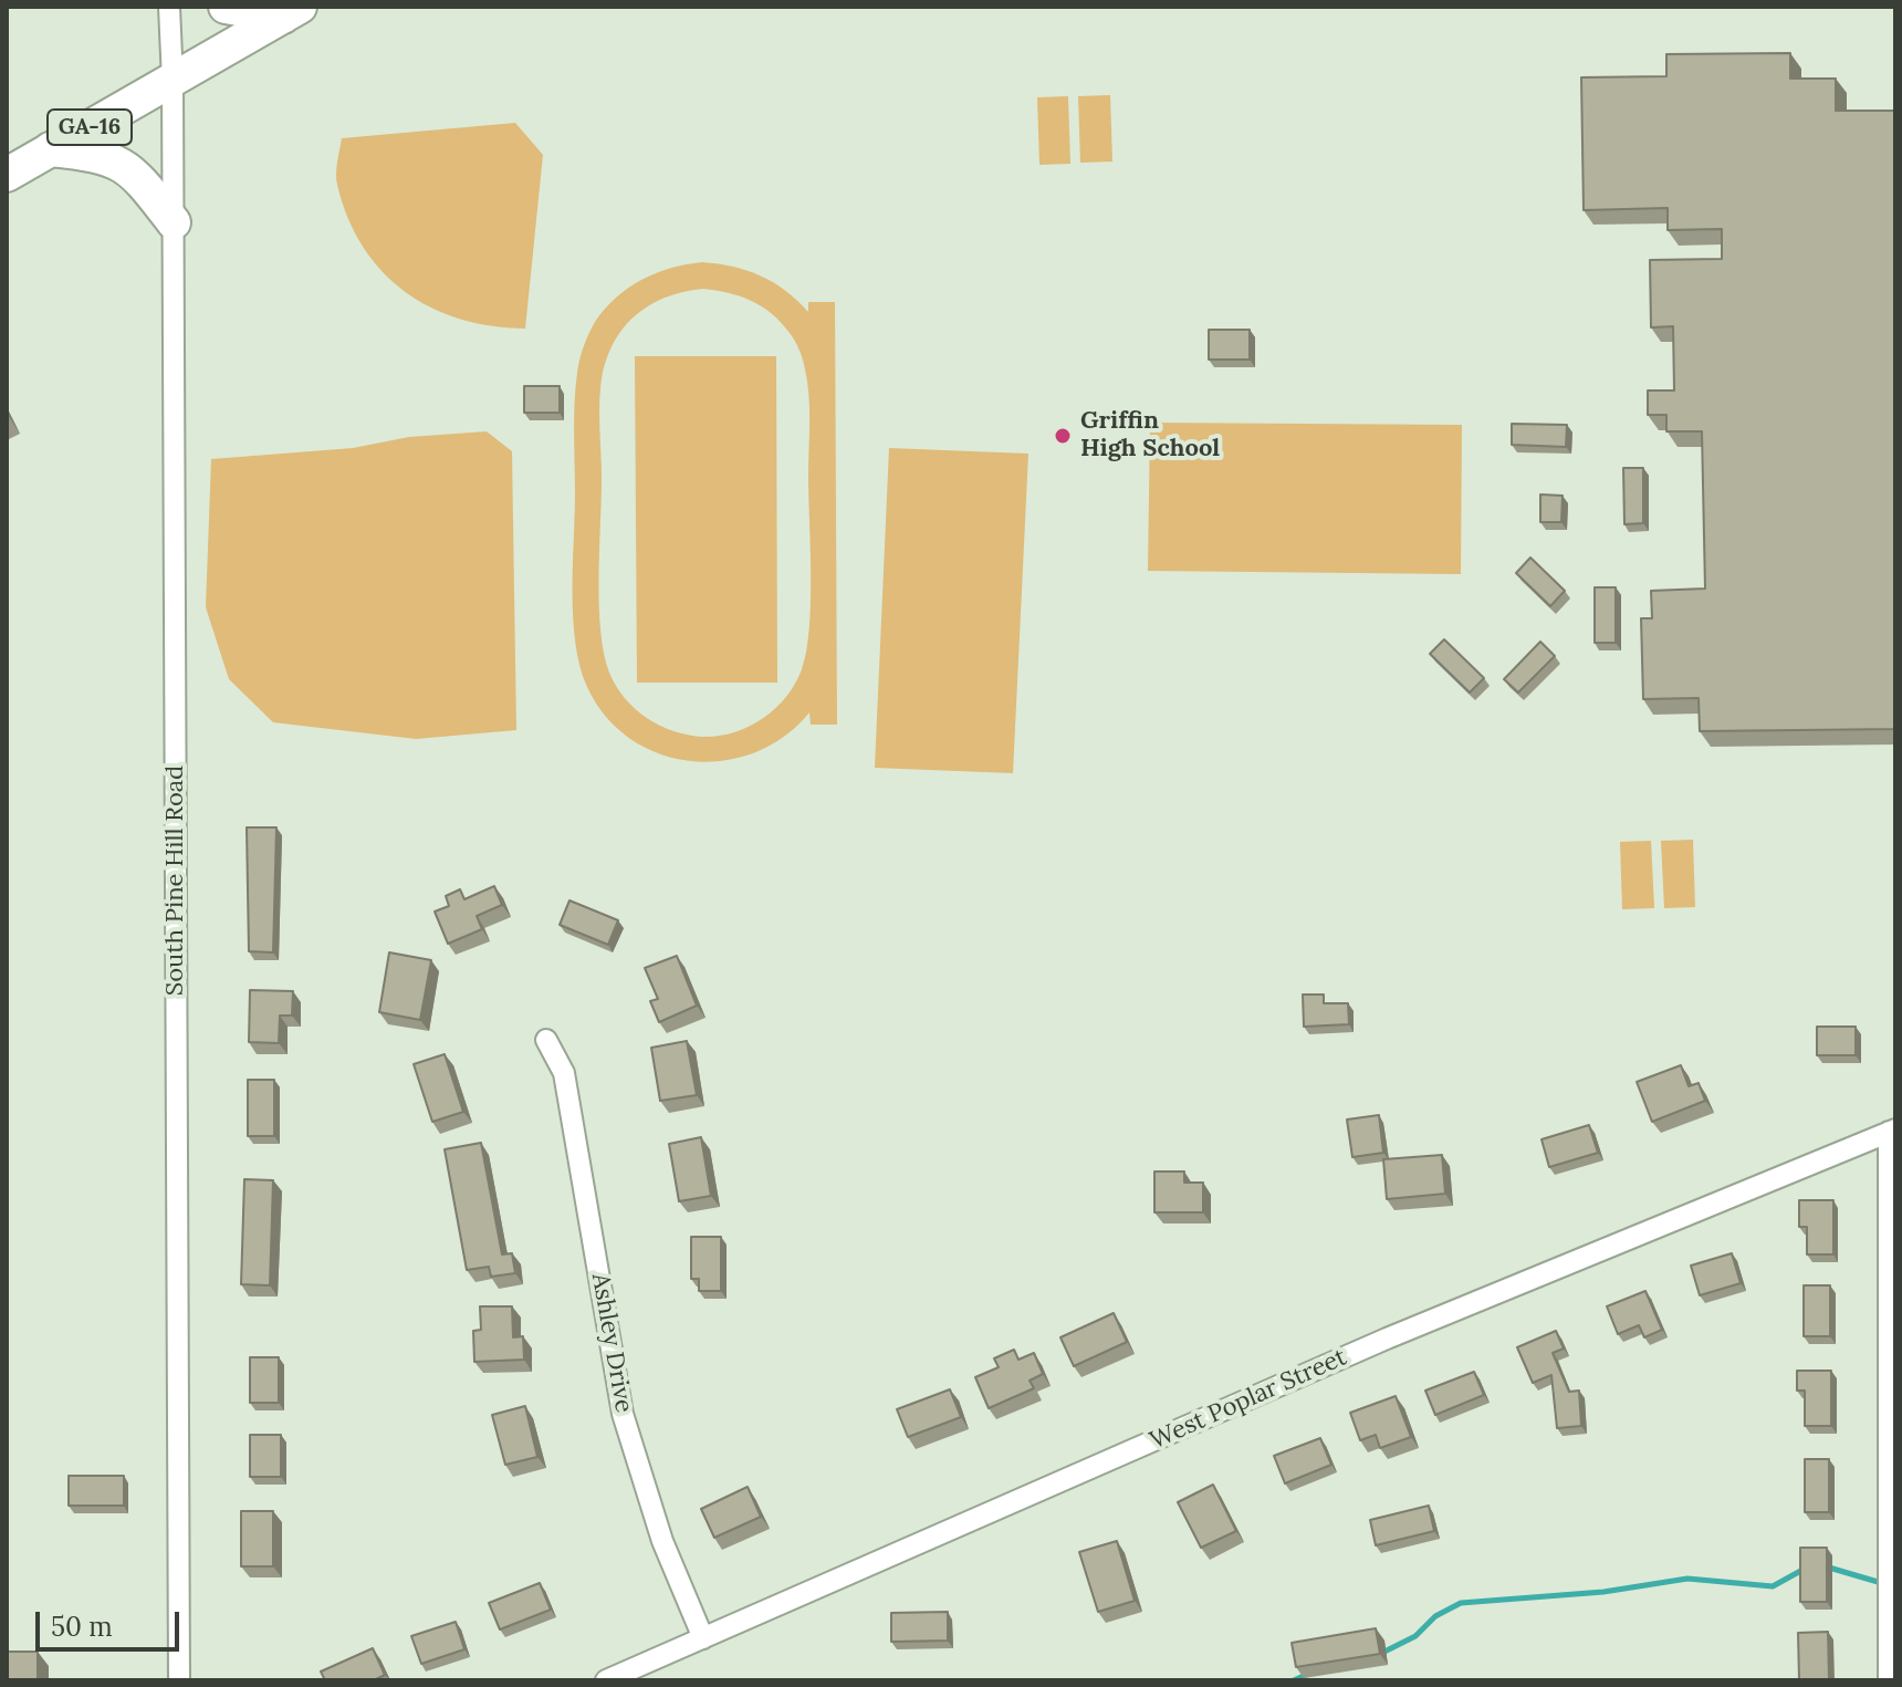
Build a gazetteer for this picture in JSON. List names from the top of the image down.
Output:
{
  "streets": {
    "main road": ["GA-16"],
    "street": ["South Pine Hill Road", "Ashley Drive", "West Poplar Street"]
  },
  "crossings": [
    ["GA-16", "South Pine Hill Road"],
    ["Ashley Drive", "West Poplar Street"]
  ],
  "places": ["Griffin High School"],
  "scale_bar": "50 m"
}
